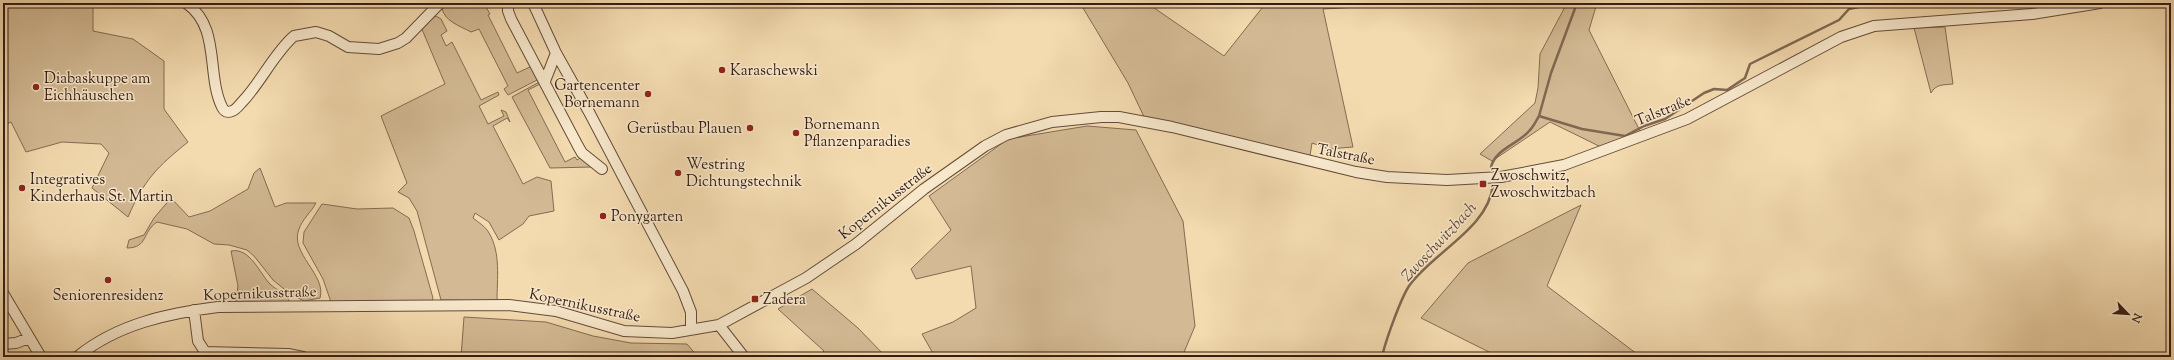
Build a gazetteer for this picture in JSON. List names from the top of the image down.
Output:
{
  "streets": {
    "street": ["Talstraße", "Kopernikusstraße"]
  },
  "crossings": [
    ["Talstraße", "Kopernikusstraße"]
  ],
  "water": ["Zwoschwitzbach"],
  "places": {
    "other": [
      "Karaschewski",
      "Diabaskuppe am Eichhäuschen",
      "Gartencenter Bornemann",
      "Gerüstbau Plauen",
      "Bornemann Pflanzenparadies",
      "Westring Dichtungstechnik",
      "Integratives Kinderhaus St. Martin",
      "Ponygarten",
      "Seniorenresidenz"
    ],
    "transit": ["Zwoschwitz, Zwoschwitzbach", "Zadera"]
  },
  "north": "bottom right"
}
